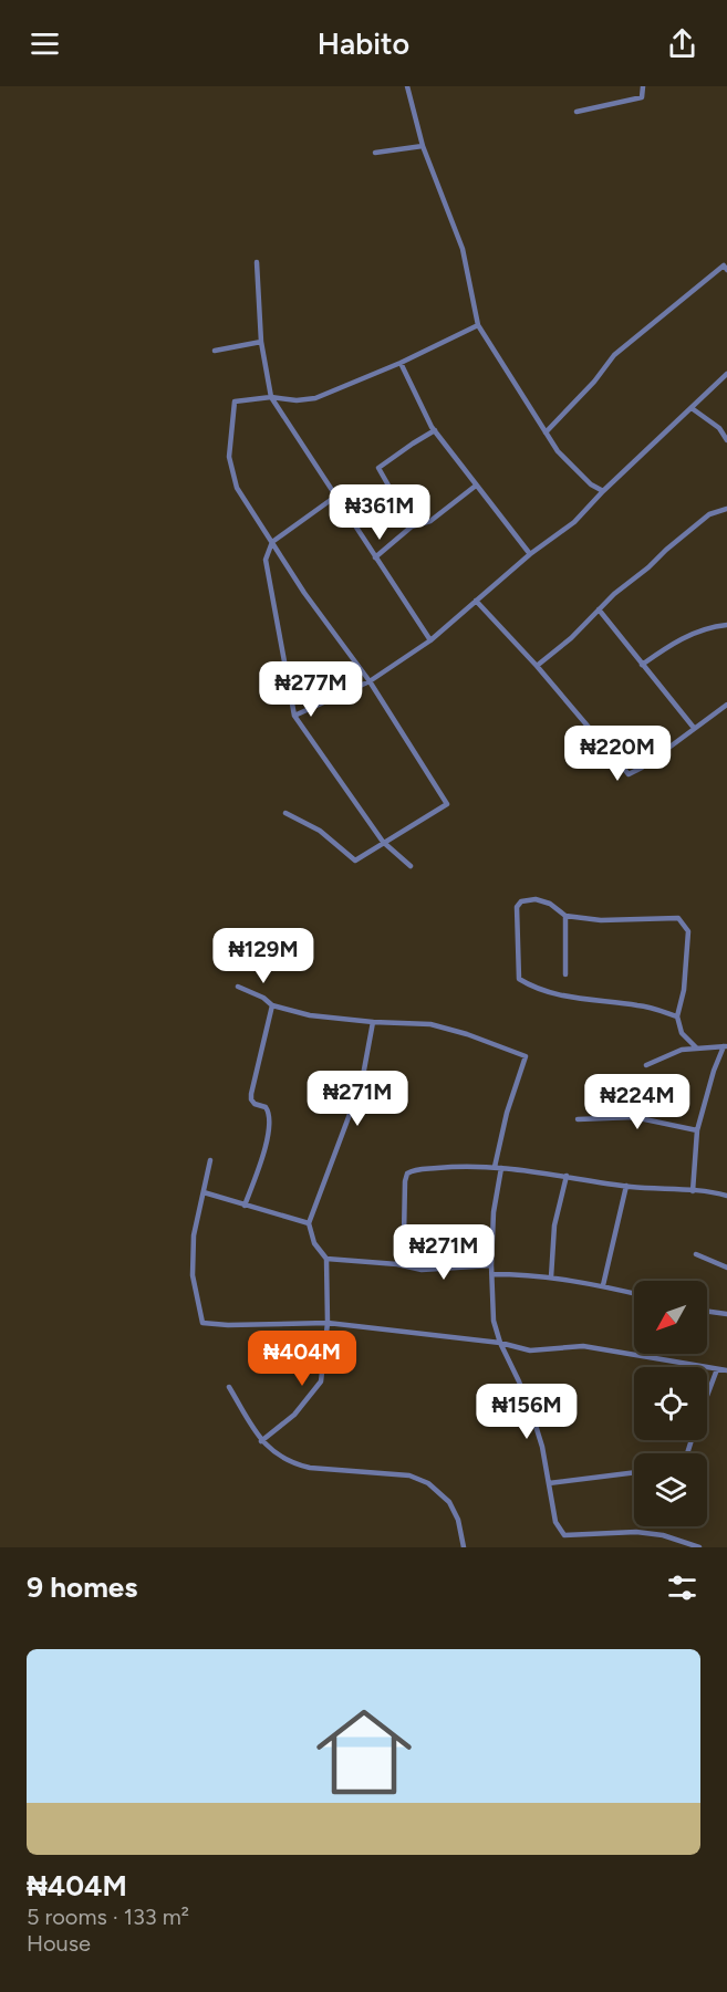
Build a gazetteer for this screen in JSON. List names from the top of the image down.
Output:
{
  "north": "bottom left",
  "page": {
    "header": "Habito",
    "price": [
      "₦361M",
      "₦277M",
      "₦220M",
      "₦129M",
      "₦271M",
      "₦224M",
      "₦271M",
      "₦404M",
      "₦156M"
    ],
    "heading": "9 homes",
    "list": [
      {
        "name": "₦404M",
        "note": "5 rooms · 133 m² · House"
      }
    ]
  }
}
